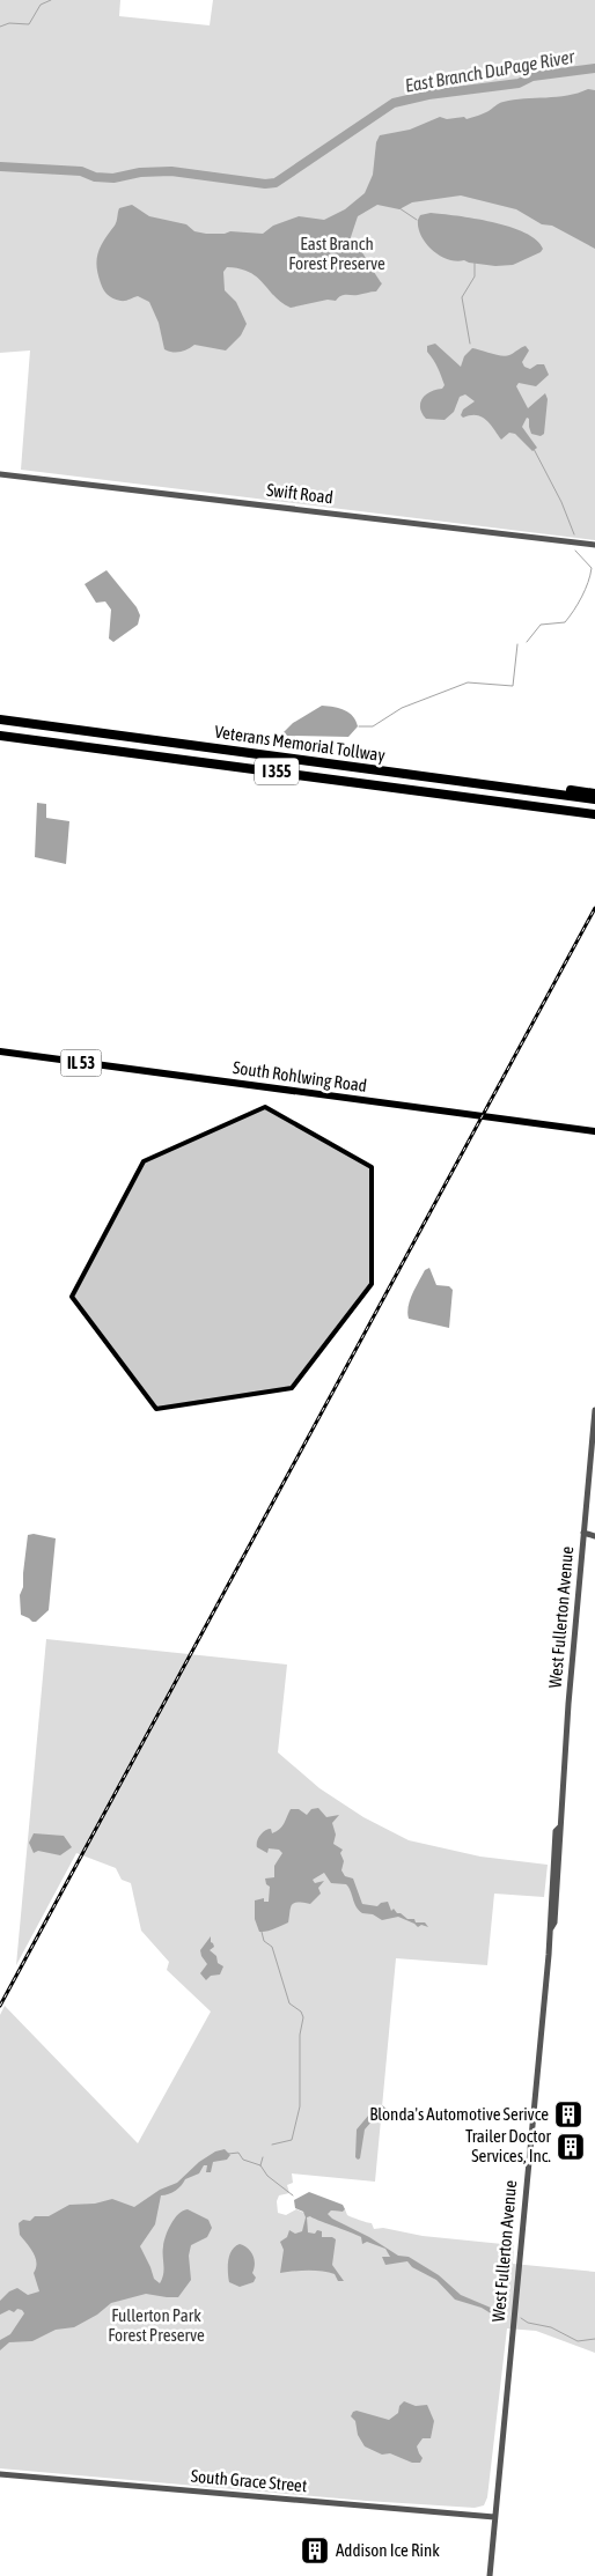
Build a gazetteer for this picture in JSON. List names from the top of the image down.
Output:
{
  "streets": {
    "highway": ["Veterans Memorial Tollway", "I 355"],
    "main road": ["IL 53", "South Rohlwing Road"],
    "street": ["Swift Road", "West Fullerton Avenue", "South Grace Street"]
  },
  "crossings": [
    ["West Fullerton Avenue", "South Grace Street"]
  ],
  "water": ["East Branch DuPage River"],
  "parks": ["East Branch Forest Preserve", "Fullerton Park Forest Preserve"],
  "places": {
    "building": ["Blonda's Automotive Serivce", "Trailer Doctor Services, Inc.", "Addison Ice Rink"]
  }
}
